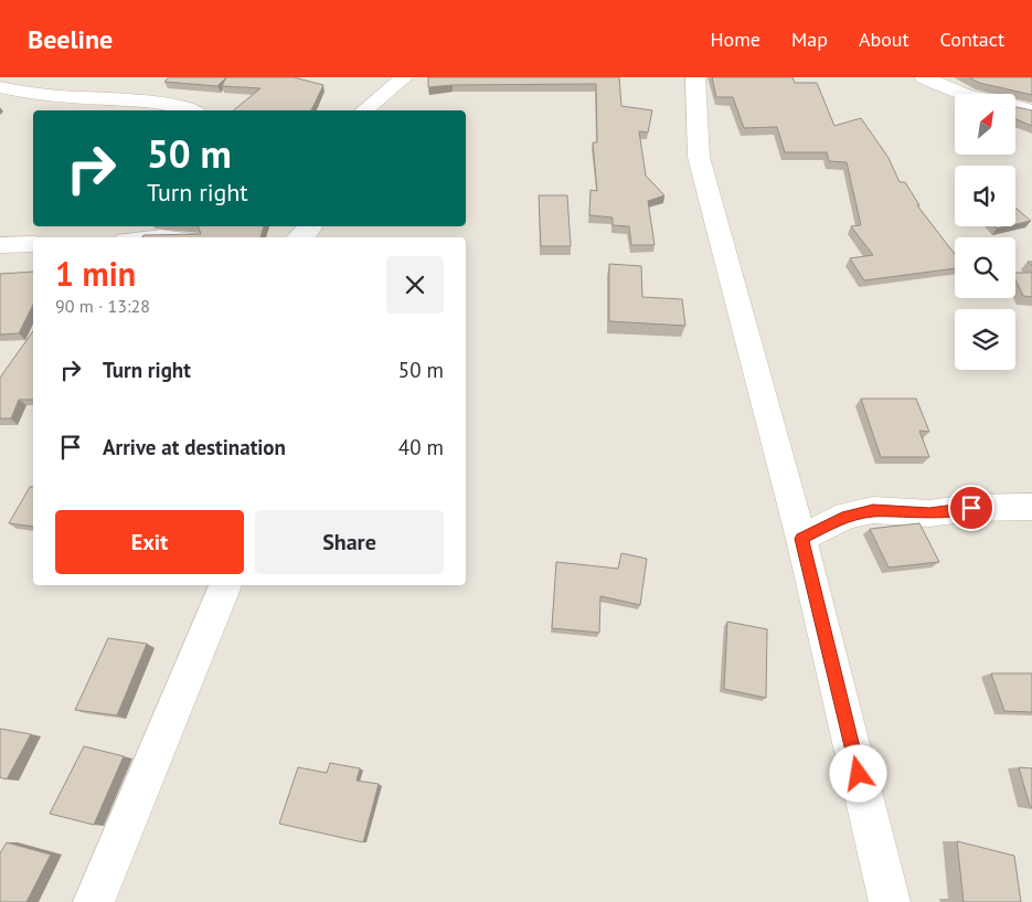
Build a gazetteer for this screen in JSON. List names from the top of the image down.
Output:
{
  "north": "top right",
  "page": {
    "header": "Beeline",
    "nav": [
      "Home",
      "Map",
      "About",
      "Contact"
    ],
    "turn": ["50 m", "Turn right"],
    "heading": ["1 min", "90 m · 13:28"],
    "list": [
      {
        "name": "Turn right",
        "value": "50 m"
      },
      {
        "name": "Arrive at destination",
        "value": "40 m"
      }
    ],
    "buttons": ["Exit", "Share"]
  }
}
